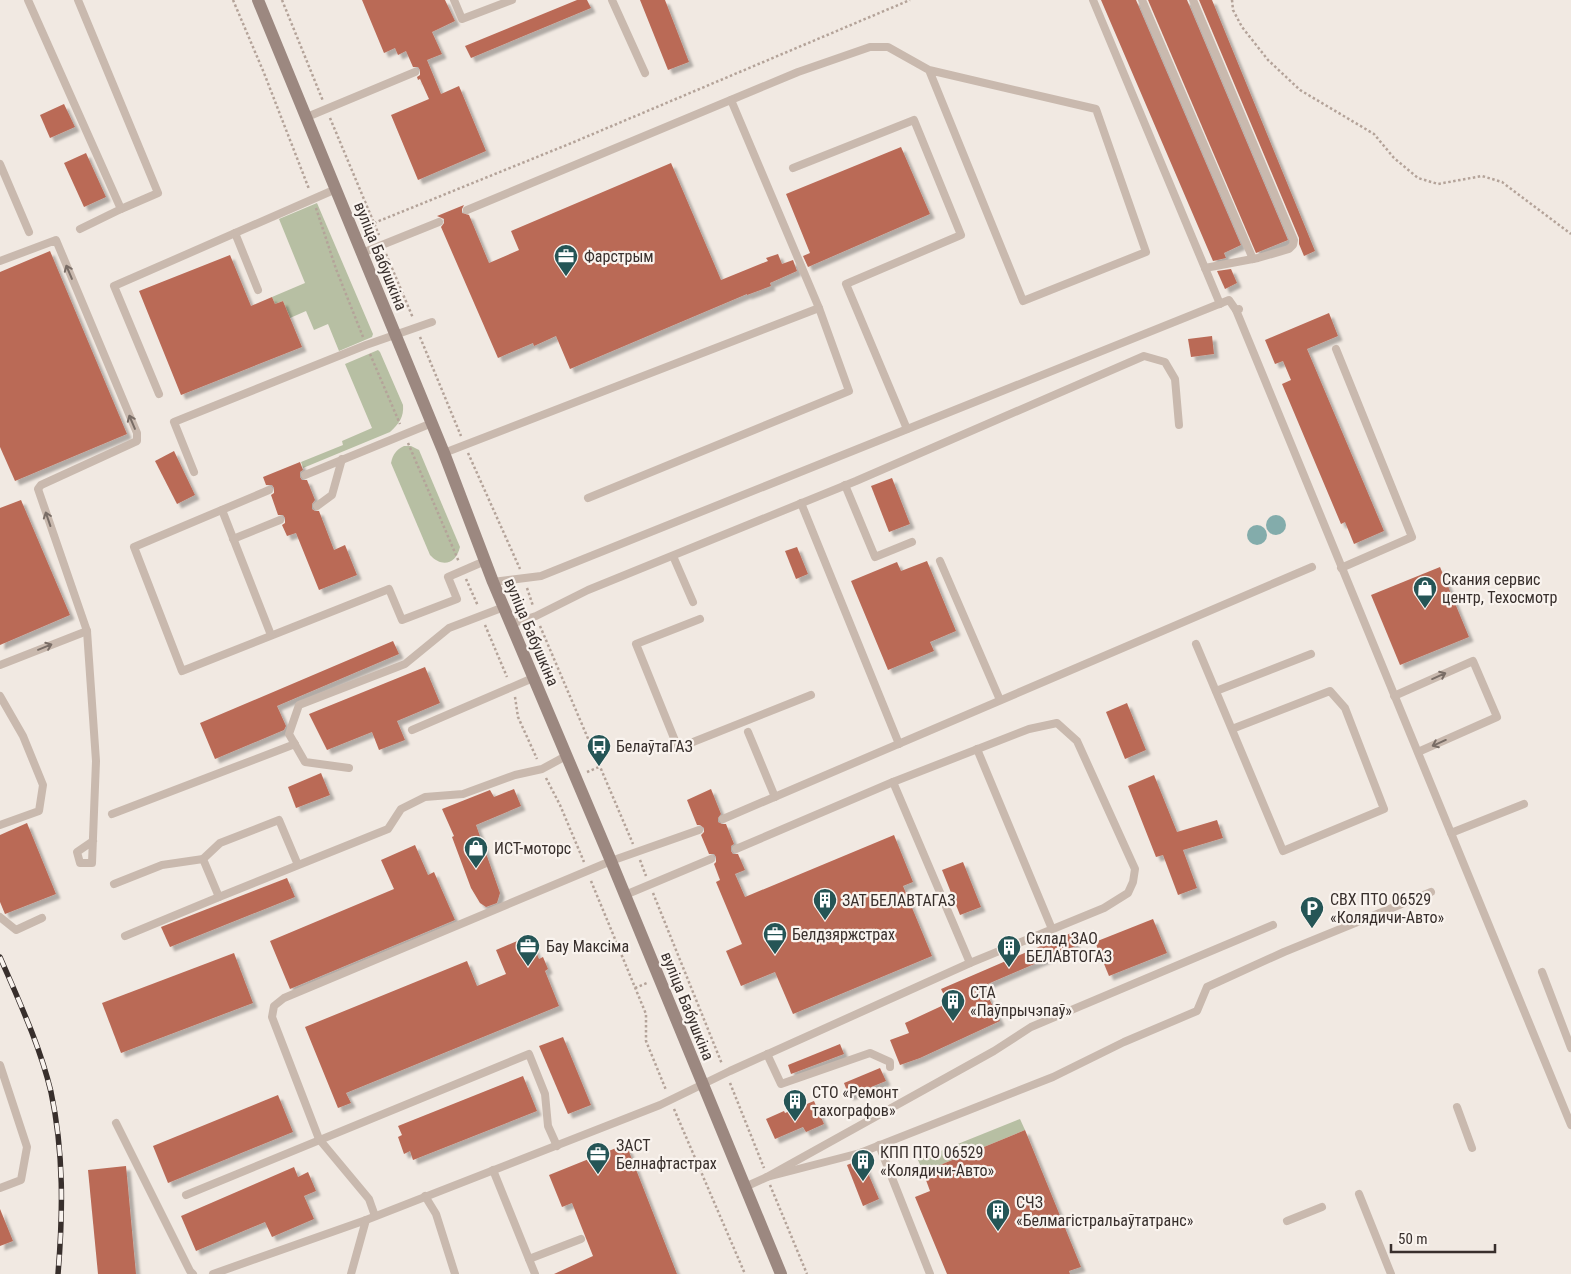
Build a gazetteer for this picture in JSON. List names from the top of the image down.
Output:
{
  "streets": {
    "street": ["вуліца Бабушкіна"]
  },
  "places": {
    "office": [
      "Фарстрым",
      "Белдзяржстрах",
      "Бау Максіма",
      "ЗАСТ Белнафтастрах"
    ],
    "shop": ["Скания сервис центр, Техосмотр", "ИСТ-моторс"],
    "bus stop": ["БелаўтаГАЗ"],
    "building": [
      "ЗАТ БЕЛАВТАГАЗ",
      "Склад ЗАО БЕЛАВТОГАЗ",
      "СТА «Паўпрычэпаў»",
      "СТО «Ремонт тахографов»",
      "КПП ПТО 06529 «Колядичи-Авто»",
      "СЧЗ «Белмагістральаўтатранс»"
    ],
    "parking": ["СВХ ПТО 06529 «Колядичи-Авто»"]
  },
  "scale_bar": "50 m"
}
